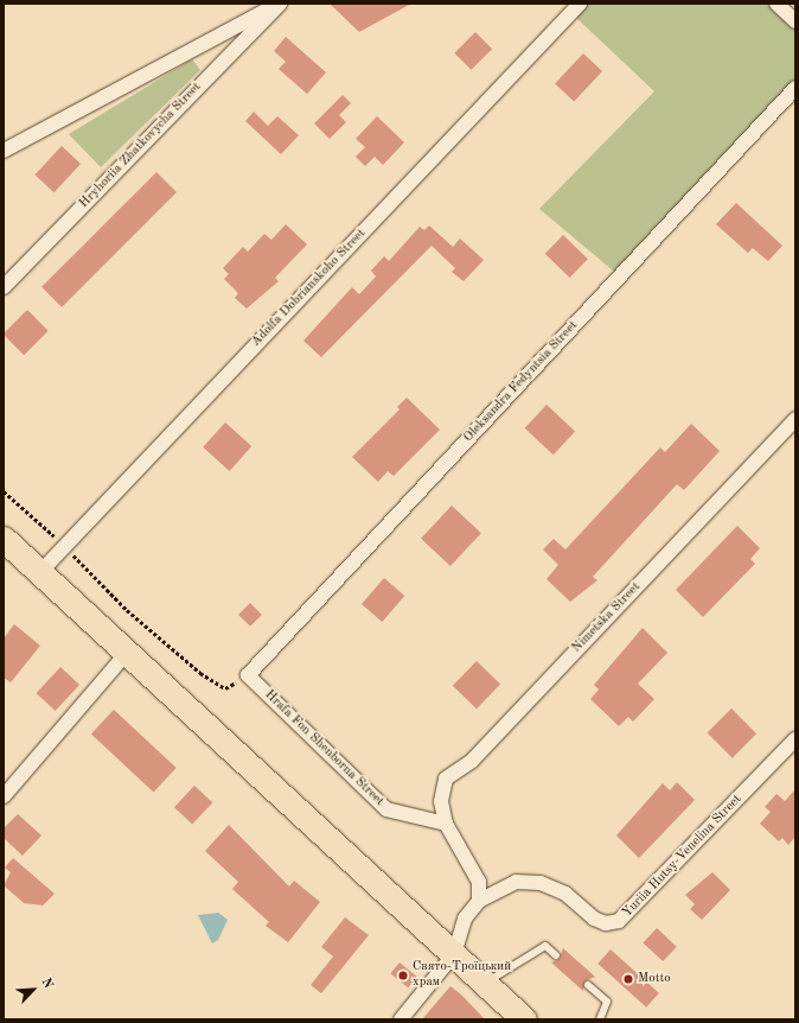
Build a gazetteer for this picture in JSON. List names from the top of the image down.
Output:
{
  "streets": {
    "street": [
      "Hryhoriia Zhatkovycha Street",
      "Adolfa Dobrianskoho Street",
      "Oleksandra Fedyntsia Street",
      "Nimetska Street",
      "Hrafa Fon Shenborna Street",
      "Yuriia Hutsy-Venelina Street"
    ]
  },
  "crossings": [
    ["Oleksandra Fedyntsia Street", "Hrafa Fon Shenborna Street"],
    ["Nimetska Street", "Hrafa Fon Shenborna Street"]
  ],
  "places": ["Свято-Троїцький храм", "Motto"],
  "north": "top right"
}
